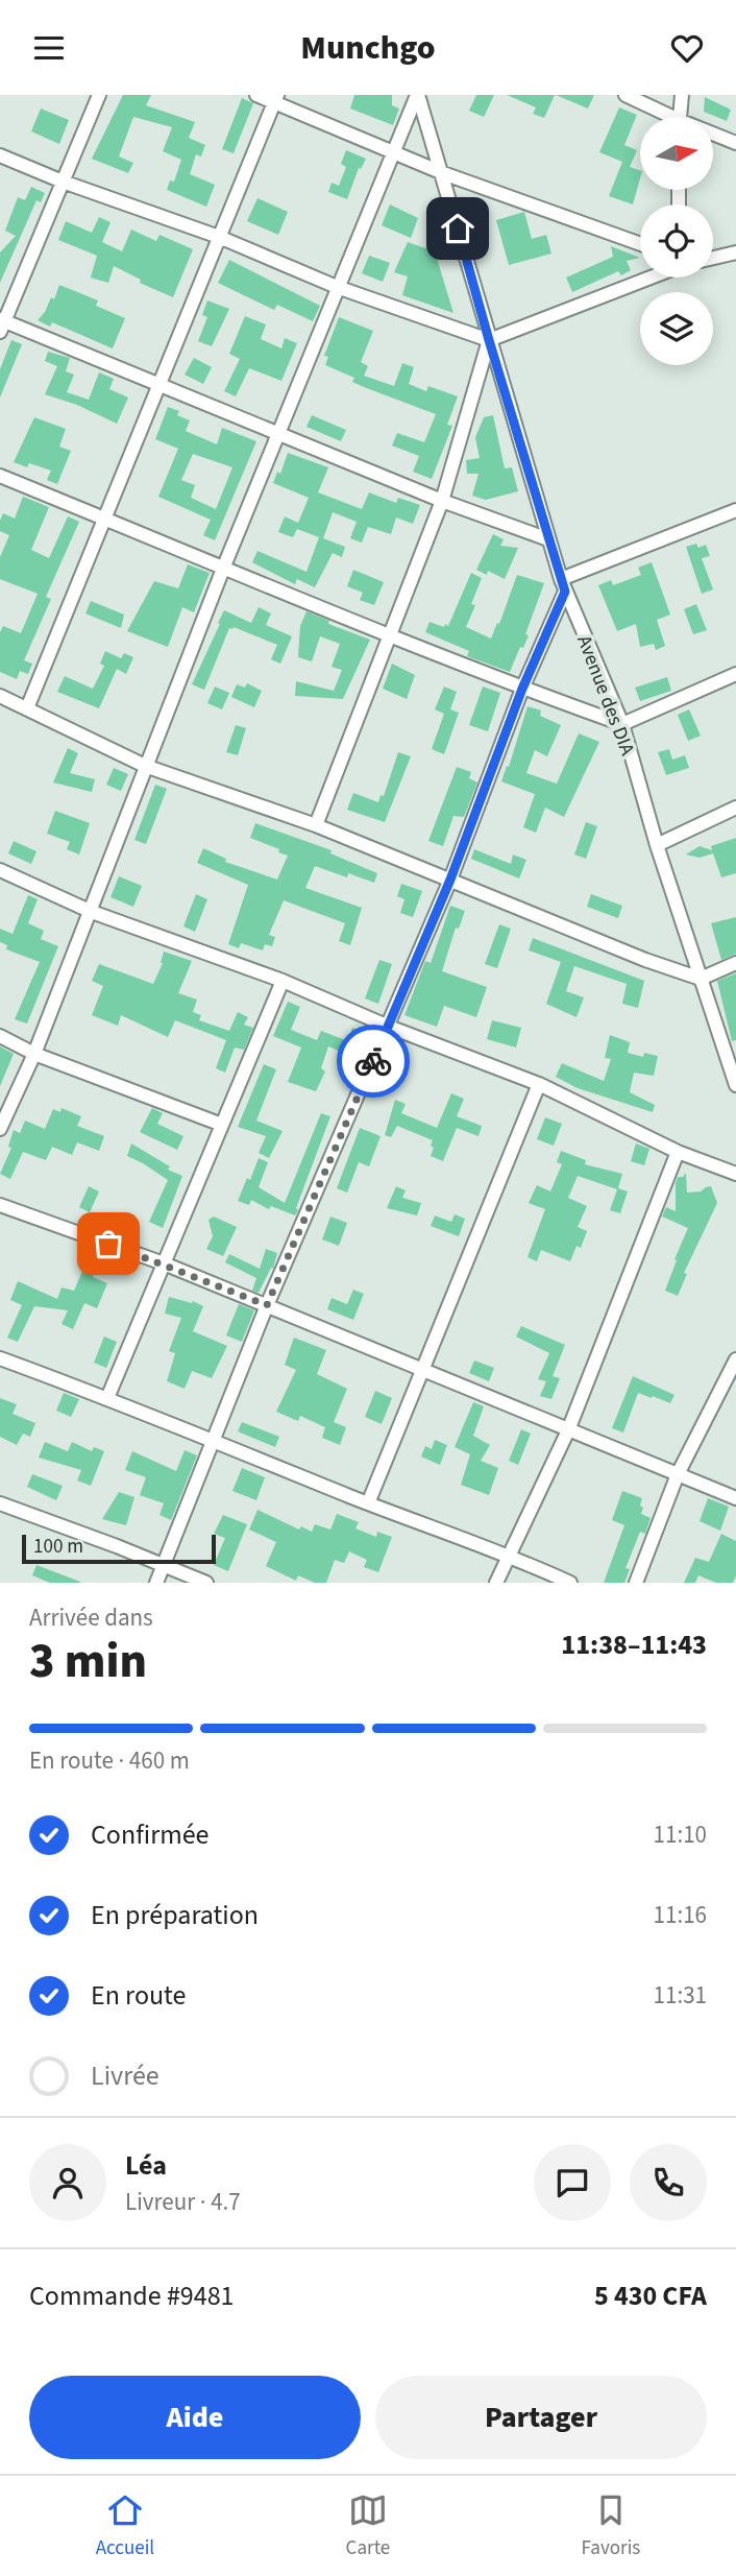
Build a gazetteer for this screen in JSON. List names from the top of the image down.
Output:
{
  "streets": {
    "street": ["Avenue des DIA"]
  },
  "scale_bar": "100 m",
  "north": "right",
  "page": {
    "header": "Munchgo",
    "scale": "100 m",
    "heading": ["3 min", "Arrivée dans", "11:38–11:43"],
    "panel": [
      "Léa",
      "Livreur · 4.7",
      "Commande #9481",
      "5 430 CFA"
    ],
    "bar": "En route · 460 m",
    "list": [
      ["Confirmée", "11:10"],
      ["En préparation", "11:16"],
      ["En route", "11:31"],
      "Livrée"
    ],
    "buttons": ["Aide", "Partager"],
    "tabs": ["Accueil", "Carte", "Favoris"]
  }
}
